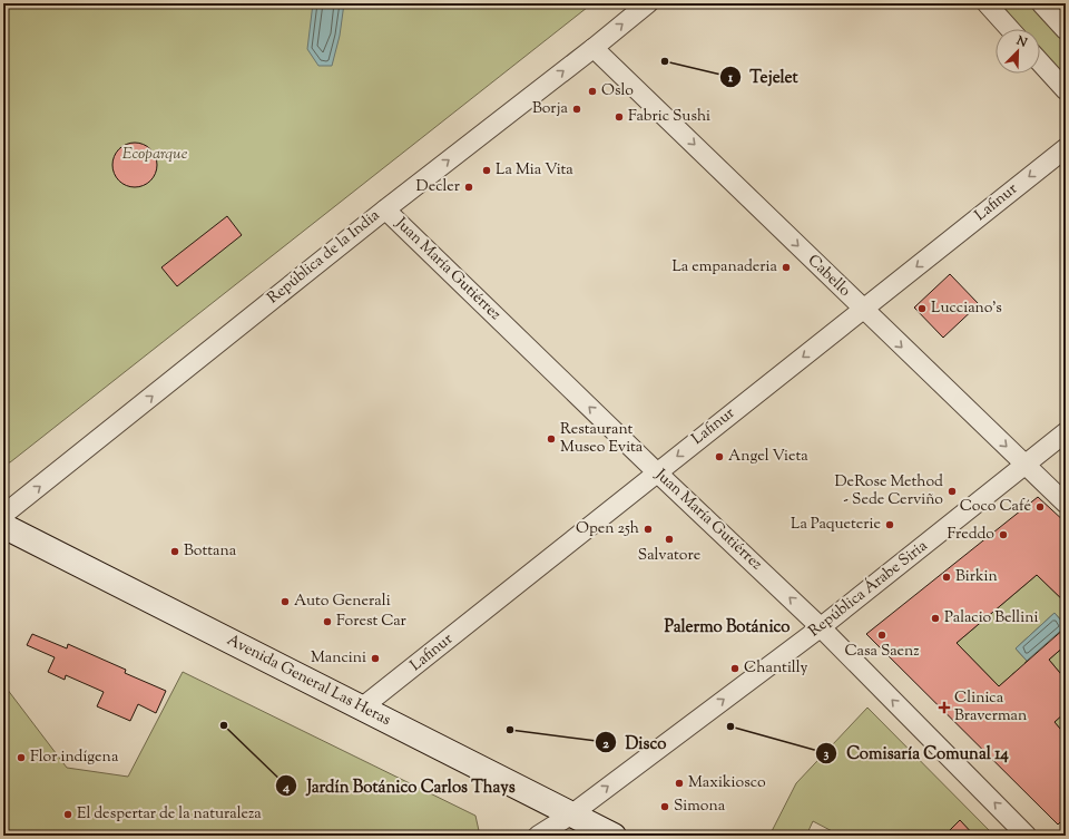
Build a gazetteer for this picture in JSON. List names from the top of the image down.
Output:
{
  "streets": {
    "main road": ["Avenida General Las Heras"],
    "street": [
      "Lafinur",
      "República de la India",
      "Juan María Gutiérrez",
      "Cabello",
      "República Árabe Siria"
    ]
  },
  "crossings": [
    ["Lafinur", "Juan María Gutiérrez"],
    ["Lafinur", "Cabello"],
    ["Lafinur", "Avenida General Las Heras"],
    ["República de la India", "Juan María Gutiérrez"],
    ["República de la India", "Cabello"],
    ["Juan María Gutiérrez", "República Árabe Siria"],
    ["Cabello", "República Árabe Siria"],
    ["República Árabe Siria", "Avenida General Las Heras"]
  ],
  "one_way": [
    "Lafinur",
    "República de la India",
    "Juan María Gutiérrez",
    "Cabello",
    "República Árabe Siria"
  ],
  "districts": ["Palermo Botánico"],
  "parks": ["Ecoparque"],
  "places": {
    "other": [
      "Tejelet",
      "Oslo",
      "Borja",
      "Fabric Sushi",
      "La Mia Vita",
      "Decler",
      "La empanaderia",
      "Lucciano's",
      "Restaurant Museo Evita",
      "Angel Vieta",
      "DeRose Method - Sede Cerviño",
      "Coco Café",
      "La Paqueterie",
      "Open 25h",
      "Freddo",
      "Salvatore",
      "Bottana",
      "Birkin",
      "Auto Generali",
      "Palacio Bellini",
      "Forest Car",
      "Casa Saenz",
      "Mancini",
      "Chantilly",
      "Jardín Botánico Carlos Thays",
      "Comisaría Comunal 14",
      "Disco",
      "Flor indígena",
      "Maxikiosco",
      "Simona",
      "El despertar de la naturaleza"
    ],
    "health": ["Clinica Braverman"]
  },
  "north": "top right"
}
